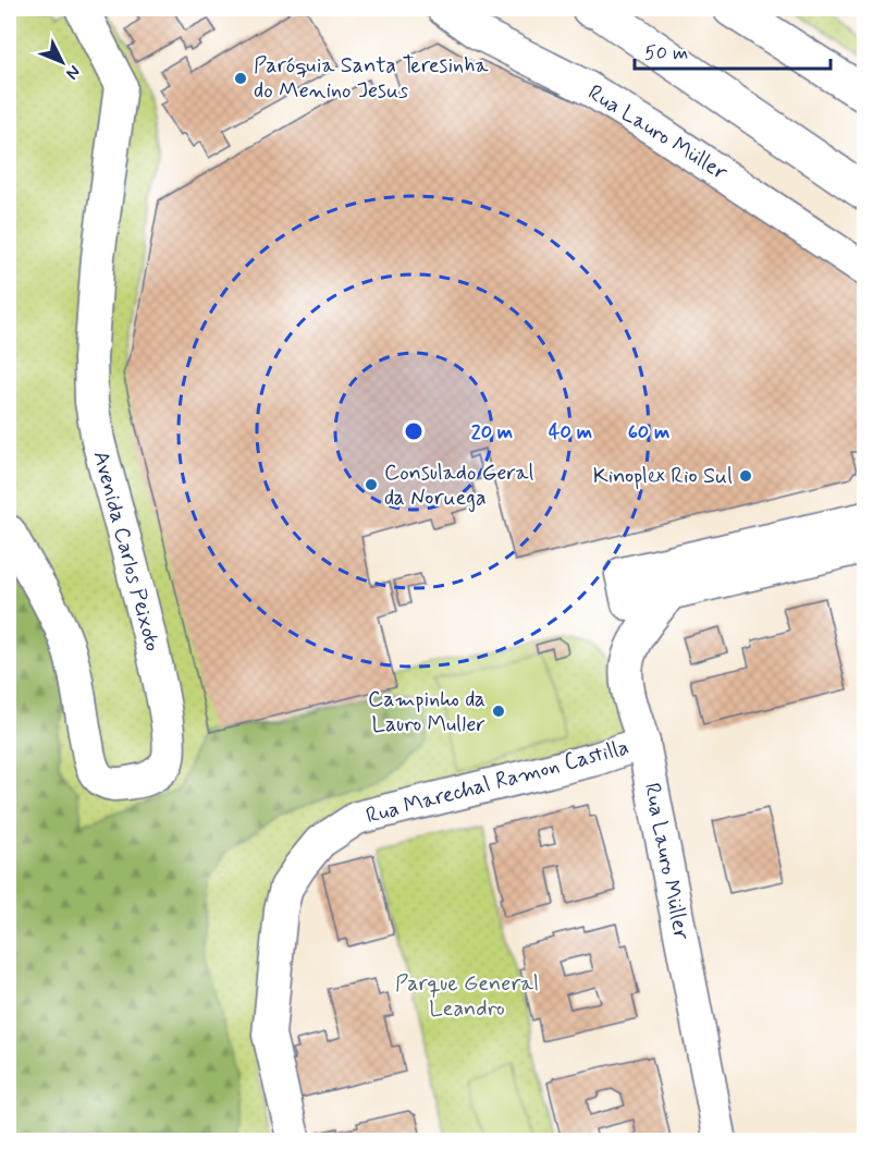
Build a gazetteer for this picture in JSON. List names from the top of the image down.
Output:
{
  "streets": {
    "street": ["Rua Lauro Müller", "Avenida Carlos Peixoto", "Rua Marechal Ramon Castilla"]
  },
  "crossings": [
    ["Rua Lauro Müller", "Rua Marechal Ramon Castilla"]
  ],
  "parks": ["Parque General Leandro"],
  "places": [
    "Paróquia Santa Teresinha do Menino Jesus",
    "Kinoplex Rio Sul",
    "Consulado Geral da Noruega",
    "Campinho da Lauro Muller"
  ],
  "scale_bar": "50 m",
  "north": "bottom right",
  "rings": ["20 m", "40 m", "60 m"]
}
